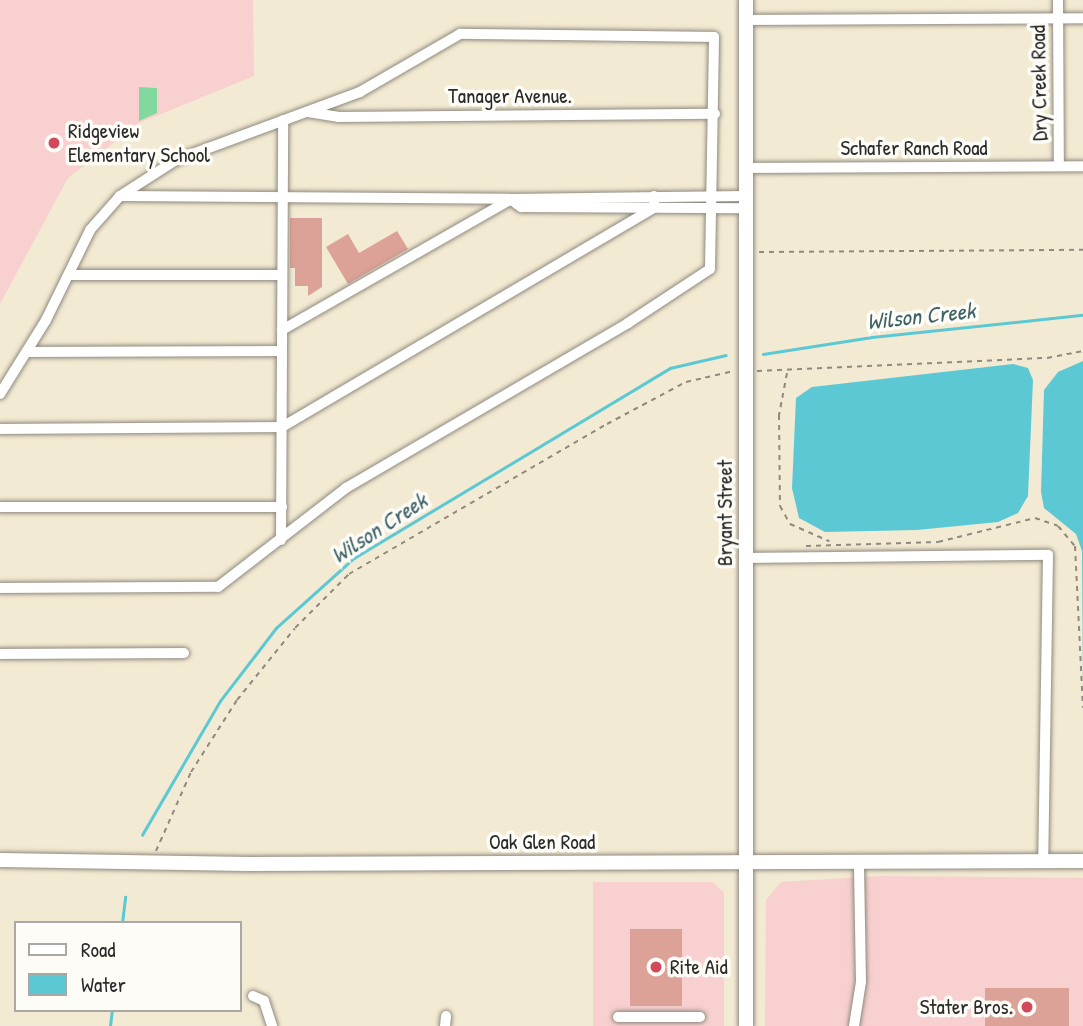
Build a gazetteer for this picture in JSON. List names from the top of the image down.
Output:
{
  "streets": {
    "main road": ["Bryant Street", "Oak Glen Road"],
    "street": ["Dry Creek Road", "Tanager Avenue.", "Schafer Ranch Road"]
  },
  "crossings": [
    ["Dry Creek Road", "Schafer Ranch Road"],
    ["Schafer Ranch Road", "Bryant Street"],
    ["Bryant Street", "Oak Glen Road"]
  ],
  "water": ["Wilson Creek"],
  "places": ["Ridgeview Elementary School", "Rite Aid", "Stater Bros."],
  "legend": ["Road", "Water"]
}
